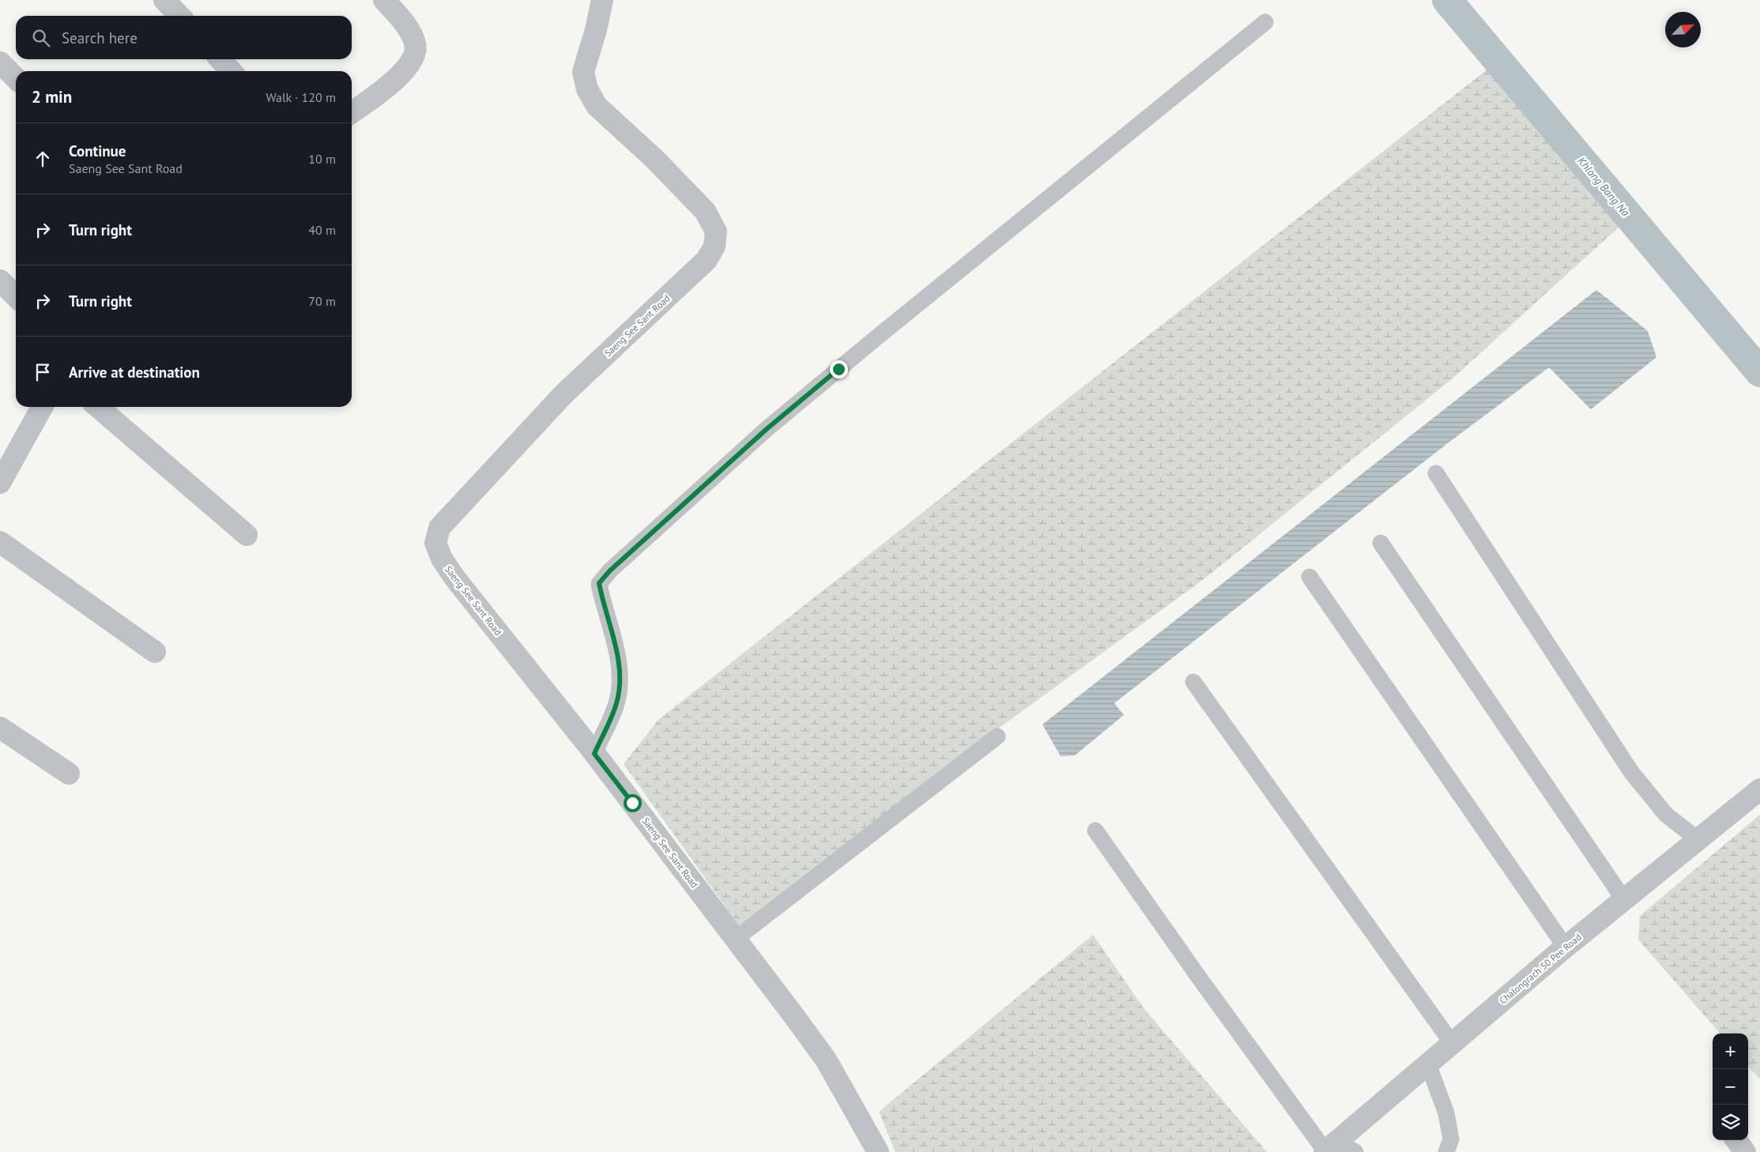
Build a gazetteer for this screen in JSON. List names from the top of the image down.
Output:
{
  "streets": {
    "street": ["Saeng See Sant Road", "Chalongrach 50 Pee Road"]
  },
  "water": ["Khlong Bang Na"],
  "north": "top right",
  "page": {
    "search": "Search here",
    "heading": ["2 min", "Walk · 120 m"],
    "list": [
      ["Continue", "Saeng See Sant Road", "10 m"],
      ["Turn right", "40 m"],
      ["Turn right", "70 m"],
      "Arrive at destination"
    ],
    "map_buttons": ["+", "−"]
  }
}
